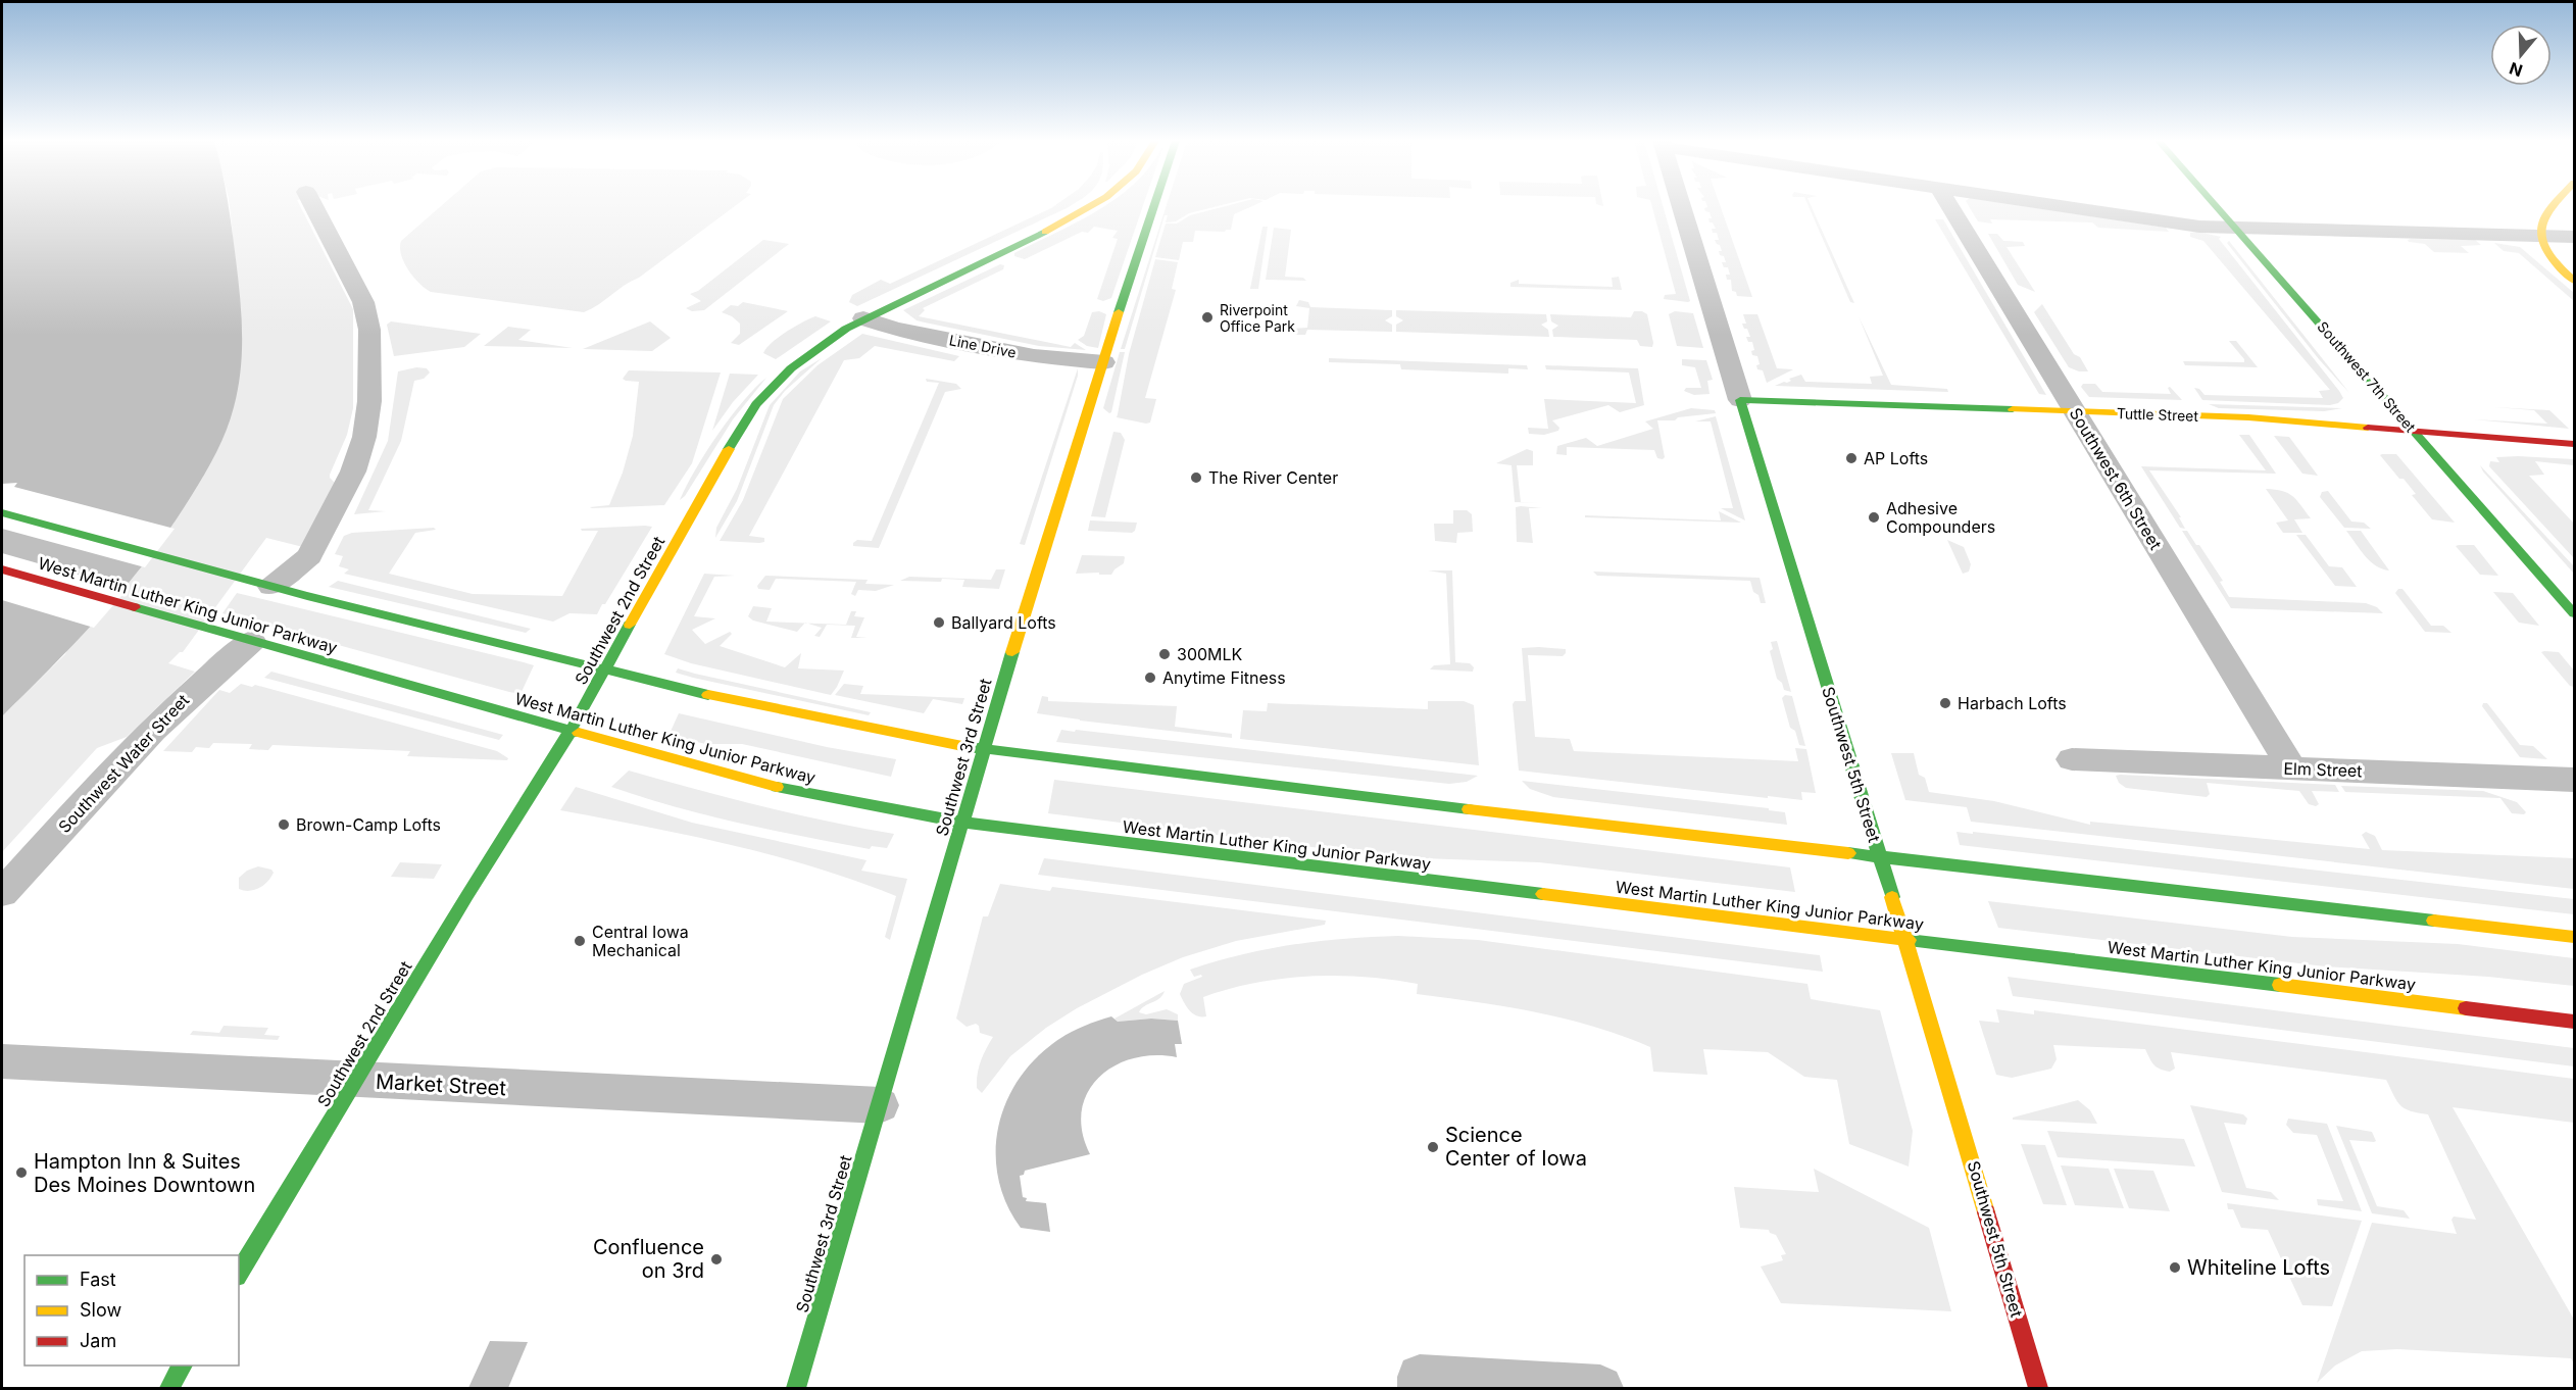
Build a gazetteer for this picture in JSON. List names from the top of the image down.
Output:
{
  "streets": {
    "main road": [
      "Southwest 7th Street",
      "Tuttle Street",
      "West Martin Luther King Junior Parkway",
      "Southwest 2nd Street",
      "Southwest 3rd Street",
      "Southwest 5th Street"
    ],
    "street": [
      "Line Drive",
      "Southwest 6th Street",
      "Southwest Water Street",
      "Elm Street",
      "Market Street"
    ]
  },
  "crossings": [
    ["Line Drive", "Southwest 2nd Street"],
    ["Line Drive", "Southwest 3rd Street"],
    ["Southwest 7th Street", "Tuttle Street"],
    ["Tuttle Street", "Southwest 6th Street"],
    ["Tuttle Street", "Southwest 5th Street"],
    ["Southwest 6th Street", "Elm Street"],
    ["West Martin Luther King Junior Parkway", "Southwest 2nd Street"],
    ["West Martin Luther King Junior Parkway", "Southwest 3rd Street"],
    ["West Martin Luther King Junior Parkway", "Southwest Water Street"],
    ["West Martin Luther King Junior Parkway", "Southwest 5th Street"],
    ["Southwest 2nd Street", "Market Street"],
    ["Southwest 3rd Street", "Market Street"]
  ],
  "places": [
    "Riverpoint Office Park",
    "AP Lofts",
    "The River Center",
    "Adhesive Compounders",
    "Ballyard Lofts",
    "300MLK",
    "Anytime Fitness",
    "Harbach Lofts",
    "Brown-Camp Lofts",
    "Central Iowa Mechanical",
    "Science Center of Iowa",
    "Hampton Inn & Suites Des Moines Downtown",
    "Confluence on 3rd",
    "Whiteline Lofts"
  ],
  "legend": ["Fast", "Slow", "Jam"],
  "north": "bottom"
}
